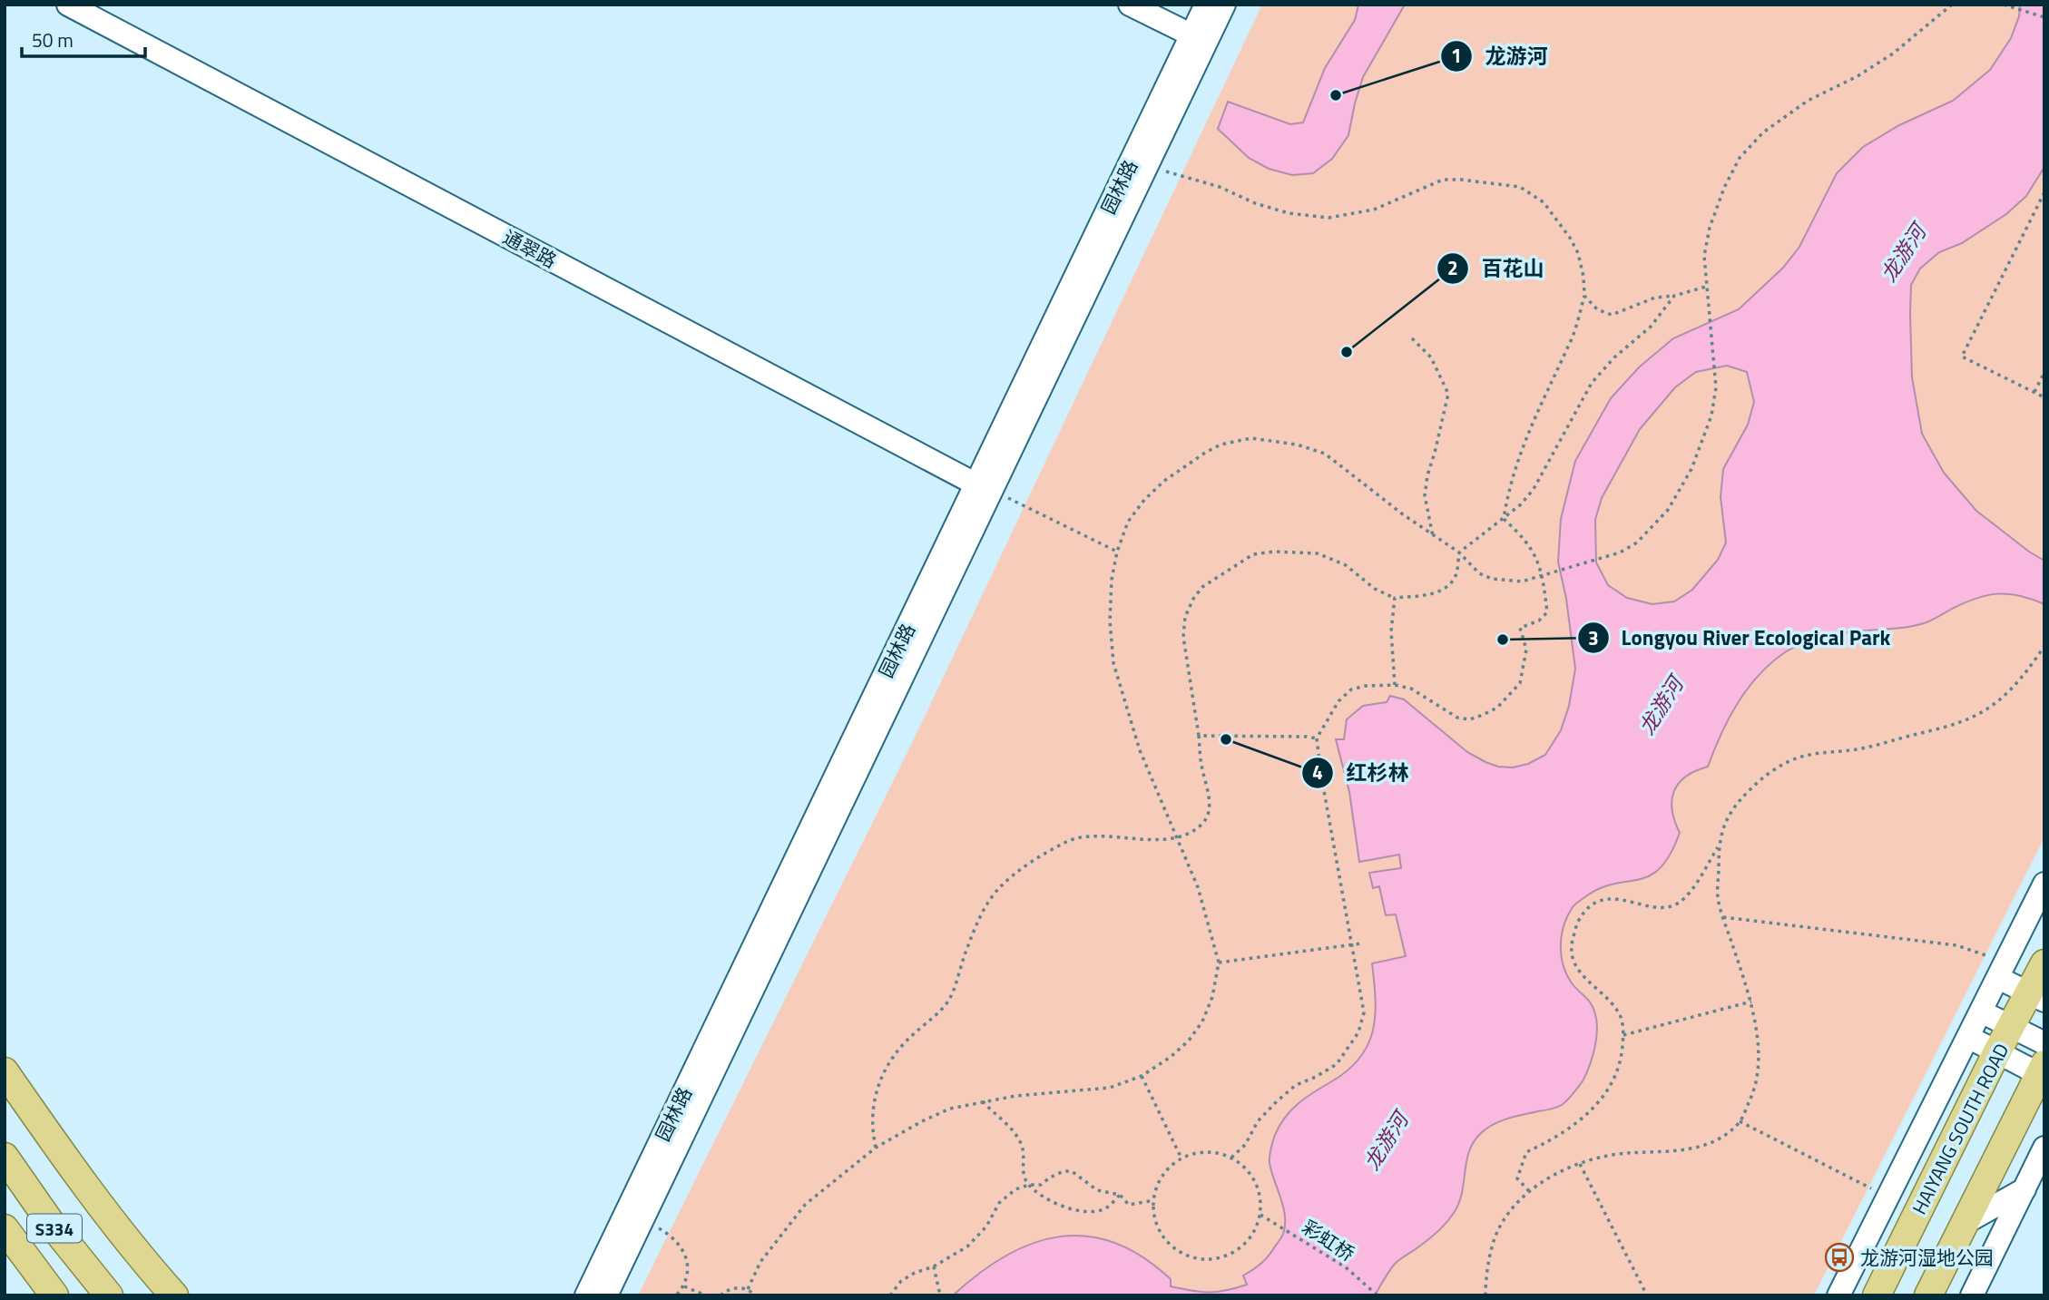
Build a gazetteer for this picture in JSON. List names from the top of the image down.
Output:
{
  "streets": {
    "main road": ["HAIYANG SOUTH ROAD", "S334"],
    "street": ["园林路", "通翠路"],
    "path": ["彩虹桥"]
  },
  "crossings": [
    ["园林路", "通翠路"]
  ],
  "water": ["龙游河"],
  "places": {
    "other": [
      "龙游河",
      "百花山",
      "Longyou River Ecological Park",
      "红杉林"
    ],
    "bus stop": ["龙游河湿地公园"]
  },
  "scale_bar": "50 m"
}
